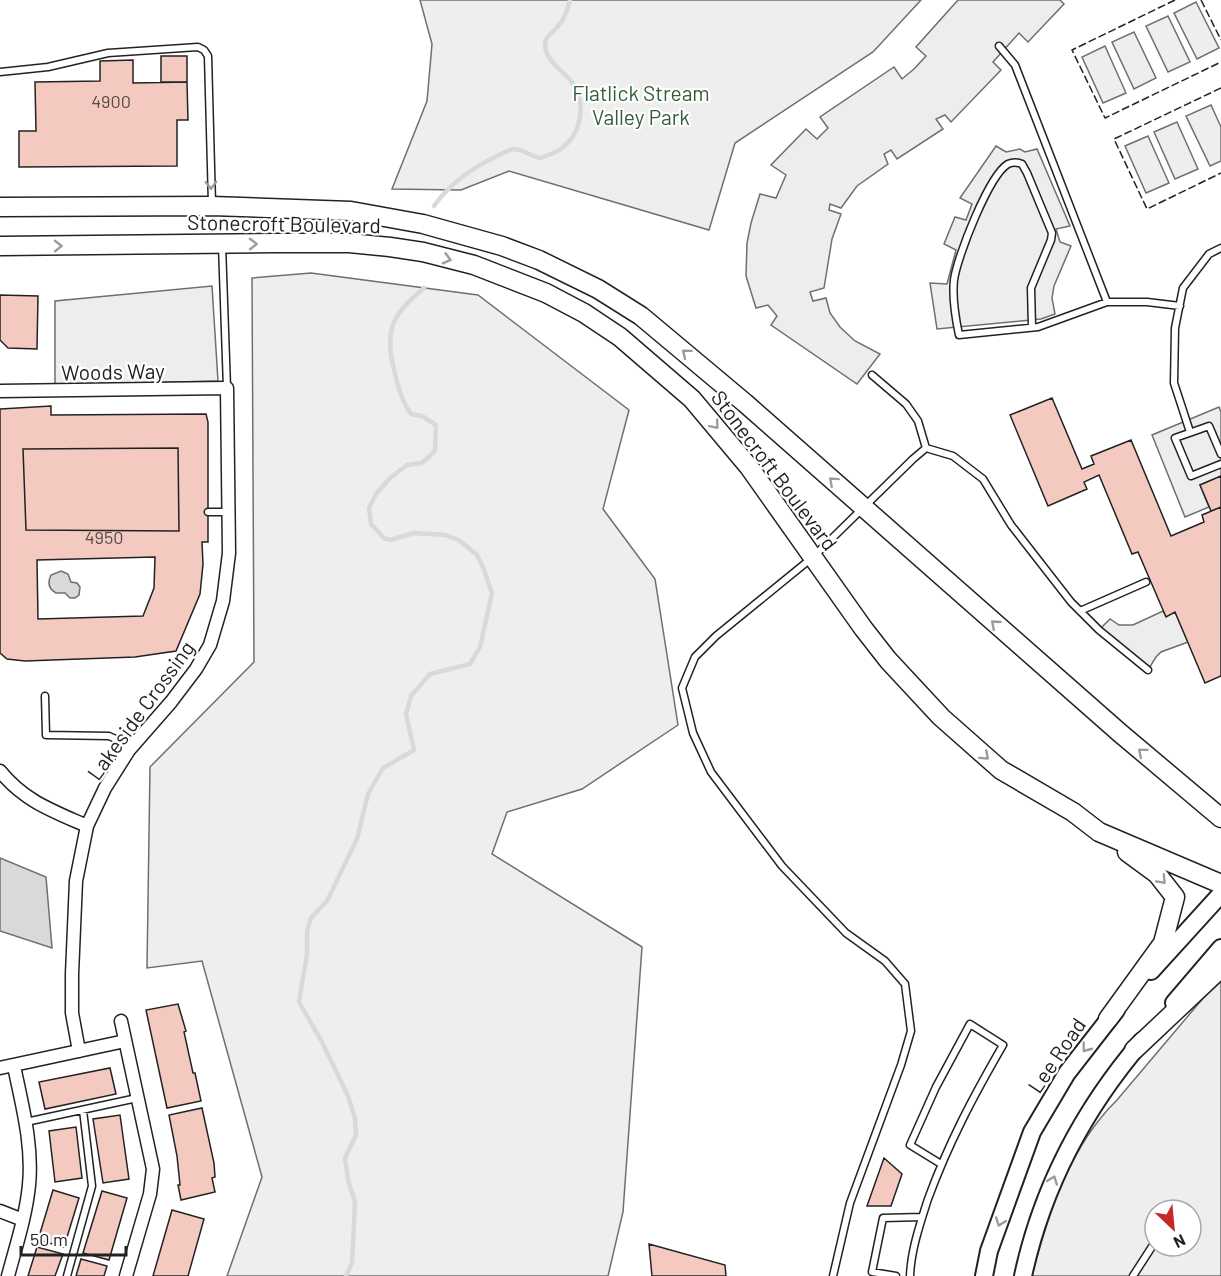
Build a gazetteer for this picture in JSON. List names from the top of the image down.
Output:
{
  "streets": {
    "main road": ["Stonecroft Boulevard"],
    "street": ["Woods Way", "Lakeside Crossing", "Lee Road"]
  },
  "crossings": [
    ["Stonecroft Boulevard", "Lakeside Crossing"],
    ["Woods Way", "Lakeside Crossing"]
  ],
  "parks": ["Flatlick Stream Valley Park"],
  "house_numbers": ["4900", "4950"],
  "scale_bar": "50 m",
  "north": "bottom right"
}
